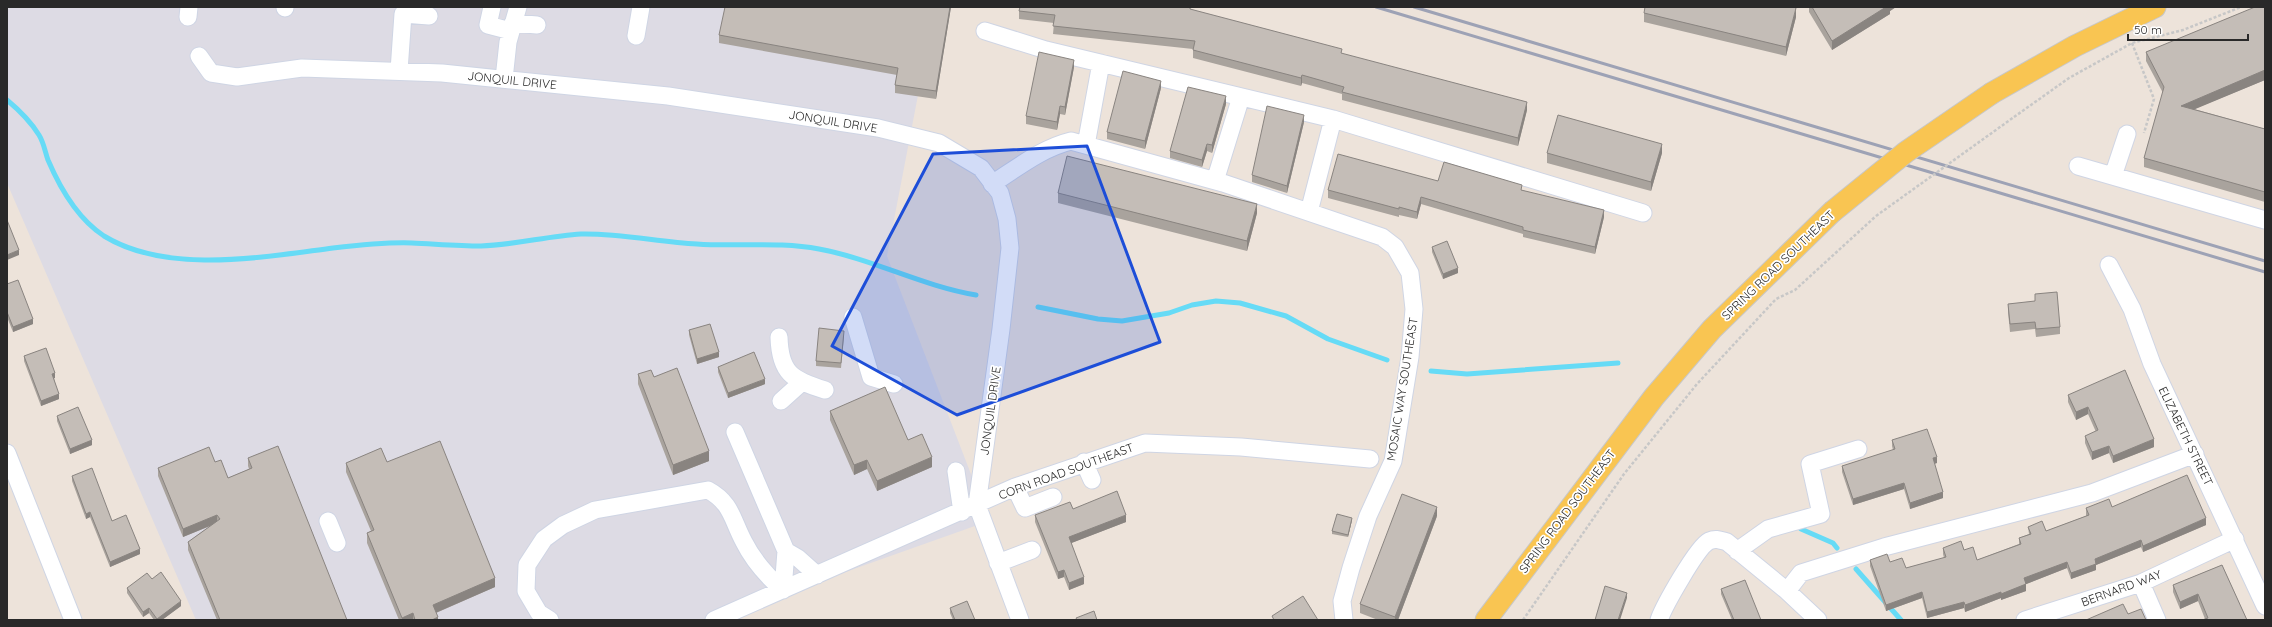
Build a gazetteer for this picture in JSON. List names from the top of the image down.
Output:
{
  "streets": {
    "main road": ["SPRING ROAD SOUTHEAST"],
    "street": [
      "JONQUIL DRIVE",
      "MOSAIC WAY SOUTHEAST",
      "ELIZABETH STREET",
      "CORN ROAD SOUTHEAST",
      "BERNARD WAY"
    ]
  },
  "crossings": [
    ["JONQUIL DRIVE", "MOSAIC WAY SOUTHEAST"],
    ["JONQUIL DRIVE", "CORN ROAD SOUTHEAST"],
    ["ELIZABETH STREET", "BERNARD WAY"]
  ],
  "scale_bar": "50 m"
}
